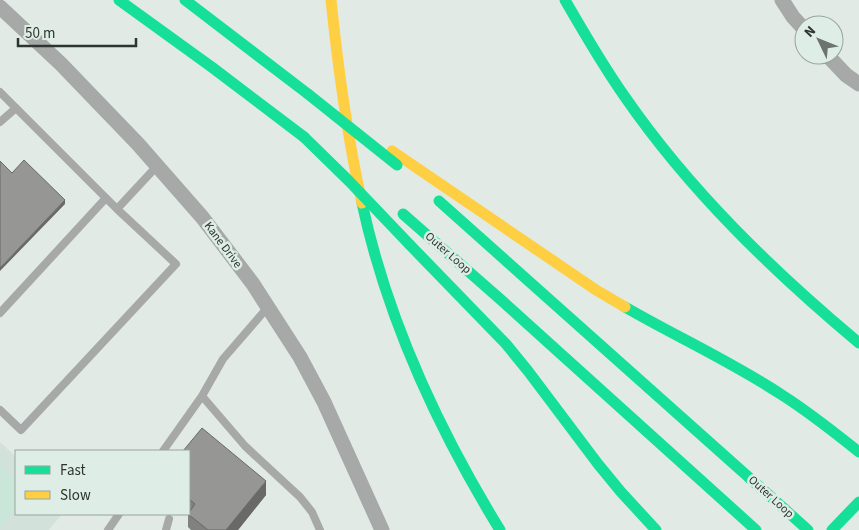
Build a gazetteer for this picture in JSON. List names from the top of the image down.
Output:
{
  "streets": {
    "main road": ["Outer Loop"],
    "street": ["Kane Drive"]
  },
  "legend": ["Fast", "Slow"],
  "scale_bar": "50 m",
  "north": "top left"
}
